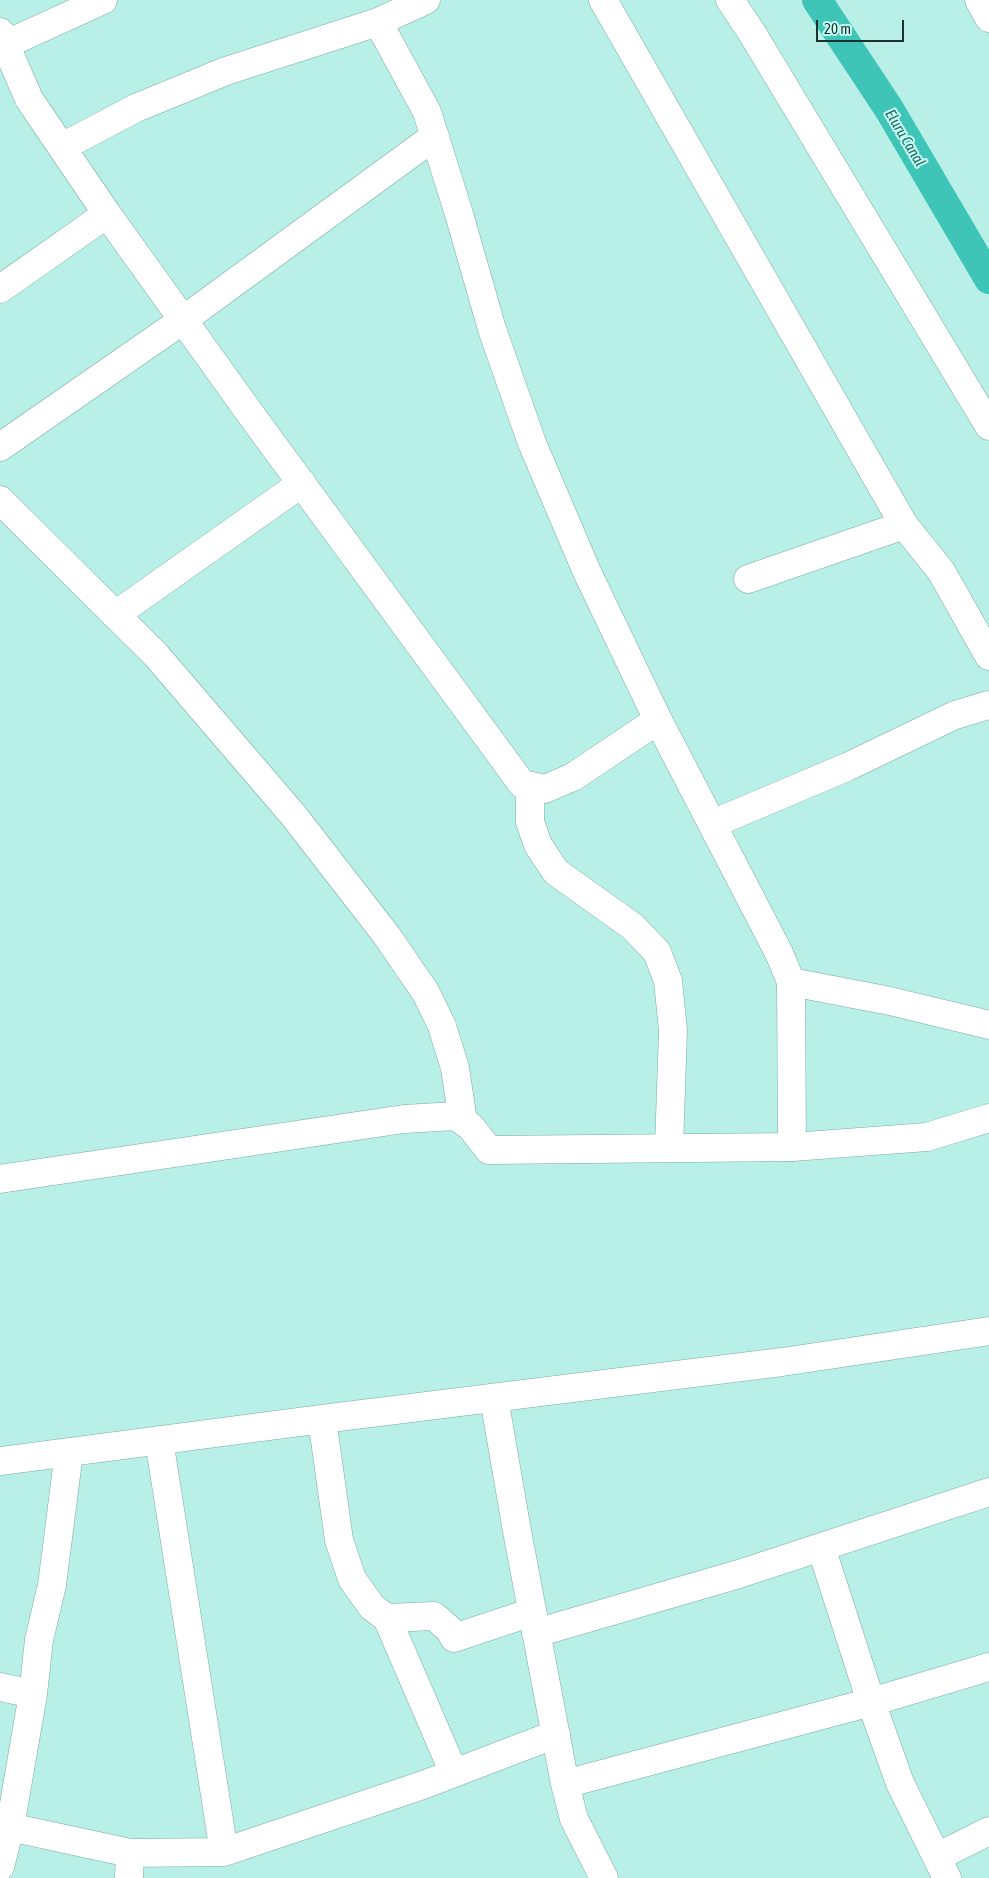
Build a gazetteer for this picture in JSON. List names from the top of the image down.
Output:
{
  "water": ["Eluru Canal"],
  "scale_bar": "20 m"
}
